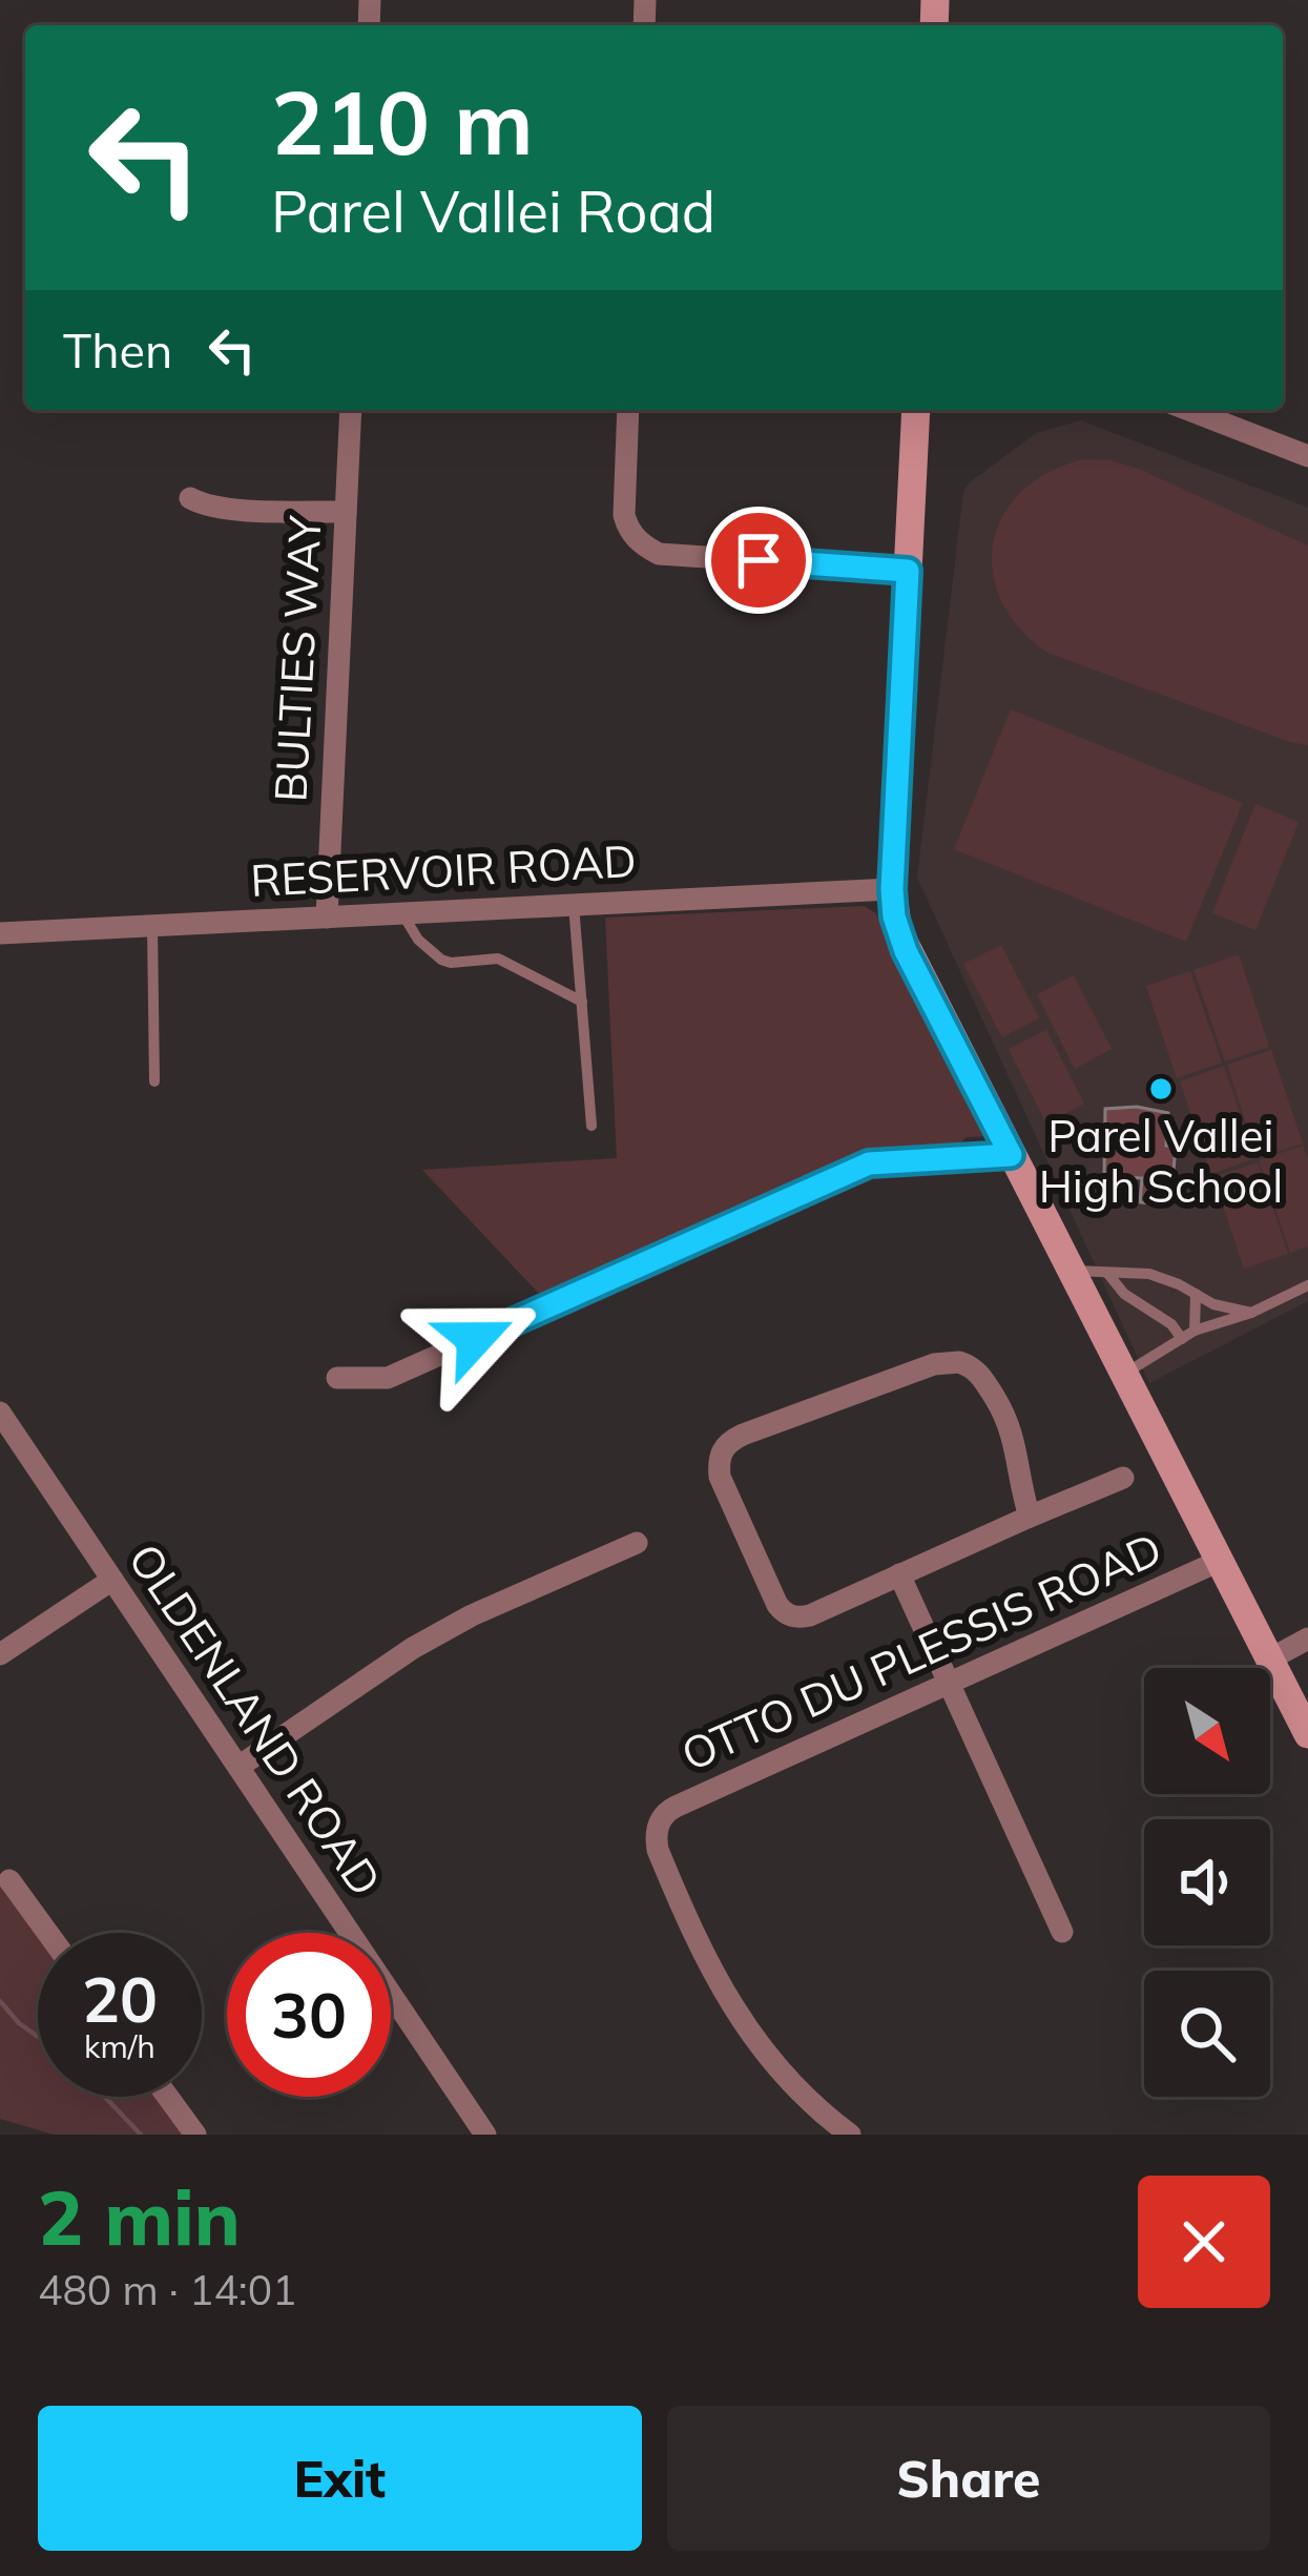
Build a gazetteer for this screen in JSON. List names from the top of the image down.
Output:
{
  "streets": {
    "street": [
      "BULTIES WAY",
      "RESERVOIR ROAD",
      "OTTO DU PLESSIS ROAD",
      "OLDENLAND ROAD"
    ]
  },
  "crossings": [
    ["BULTIES WAY", "RESERVOIR ROAD"]
  ],
  "places": ["Parel Vallei High School"],
  "north": "bottom right",
  "page": {
    "turn": ["210 m", "Parel Vallei Road"],
    "then": "Then",
    "speed": "20 km/h",
    "limit": "30",
    "heading": ["2 min", "480 m · 14:01"],
    "buttons": ["Exit", "Share"]
  }
}
